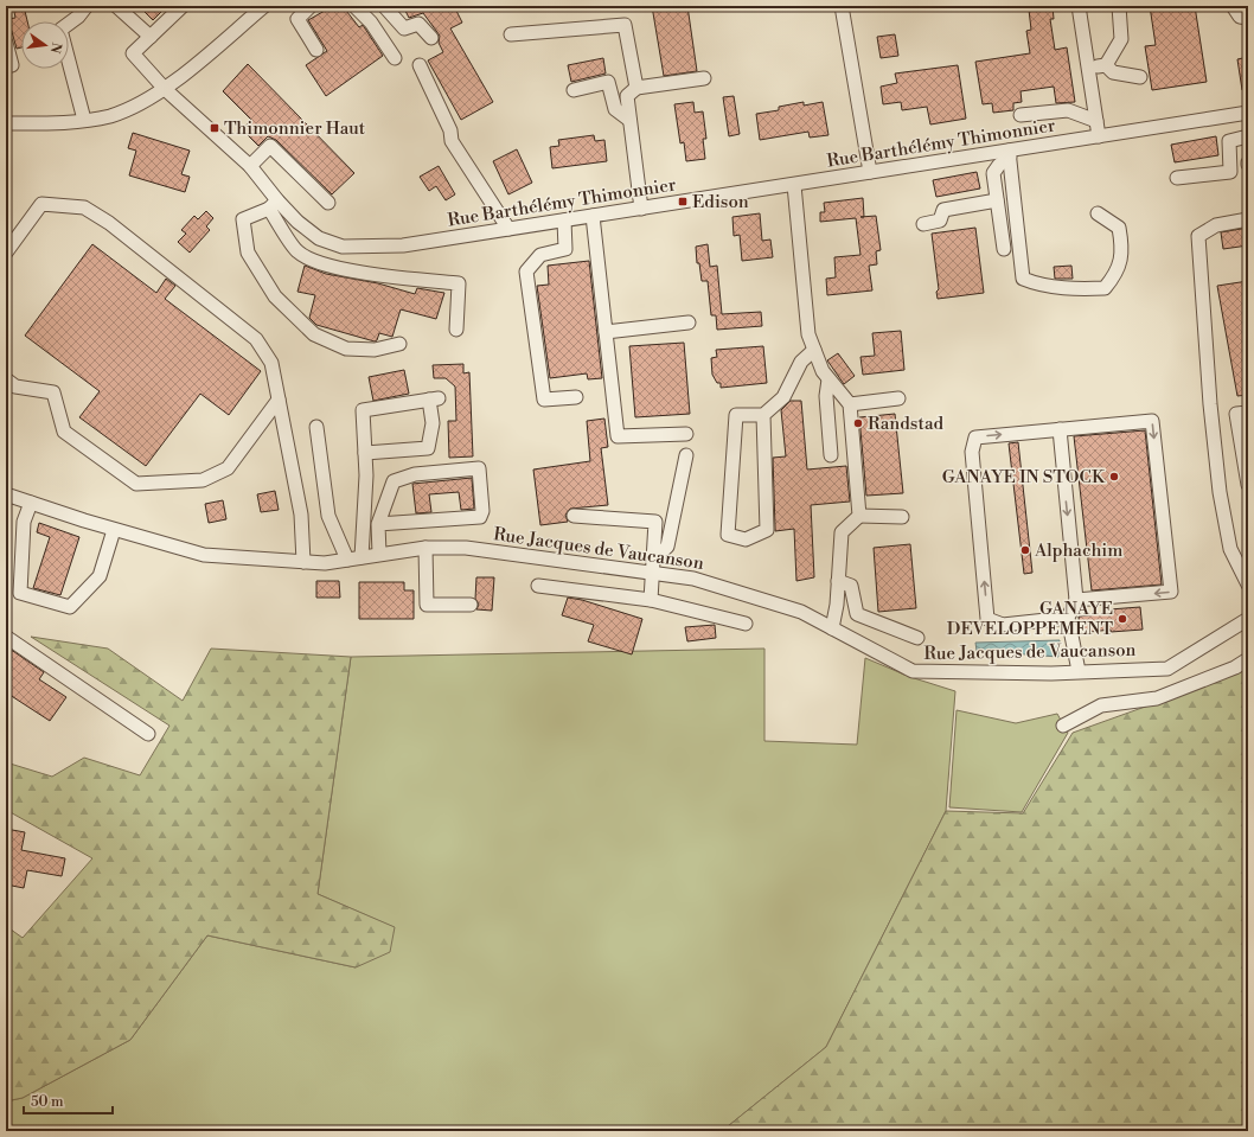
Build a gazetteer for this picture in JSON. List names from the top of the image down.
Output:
{
  "streets": {
    "street": ["Rue Barthélémy Thimonnier", "Rue Jacques de Vaucanson"]
  },
  "places": {
    "transit": ["Thimonnier Haut", "Edison"],
    "other": [
      "Randstad",
      "GANAYE IN STOCK",
      "Alphachim",
      "GANAYE DEVELOPPEMENT"
    ]
  },
  "scale_bar": "50 m",
  "north": "right"
}
